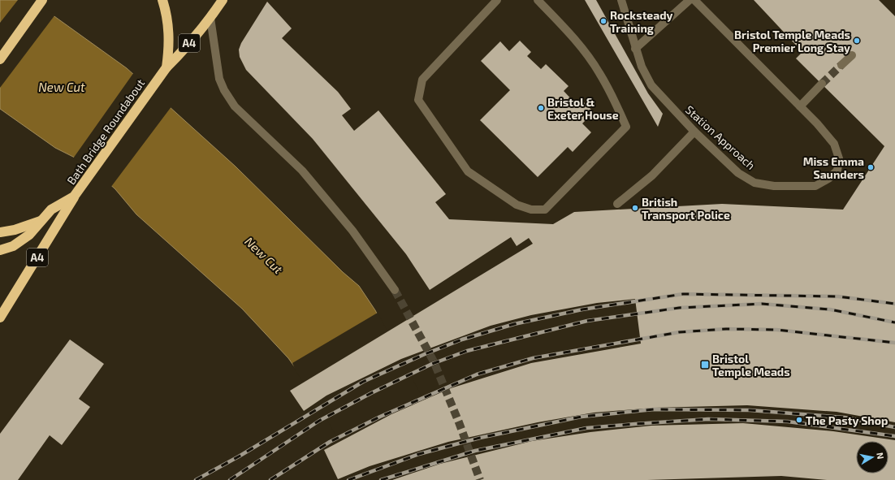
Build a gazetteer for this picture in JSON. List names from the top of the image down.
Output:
{
  "streets": {
    "highway": ["A4", "Bath Bridge Roundabout"],
    "street": ["Station Approach"]
  },
  "crossings": [
    ["A4", "Bath Bridge Roundabout"]
  ],
  "water": ["New Cut"],
  "places": {
    "other": [
      "Rocksteady Training",
      "Bristol Temple Meads Premier Long Stay",
      "Bristol & Exeter House",
      "Miss Emma Saunders",
      "British Transport Police",
      "The Pasty Shop"
    ],
    "transit": ["Bristol Temple Meads"]
  },
  "north": "right"
}
